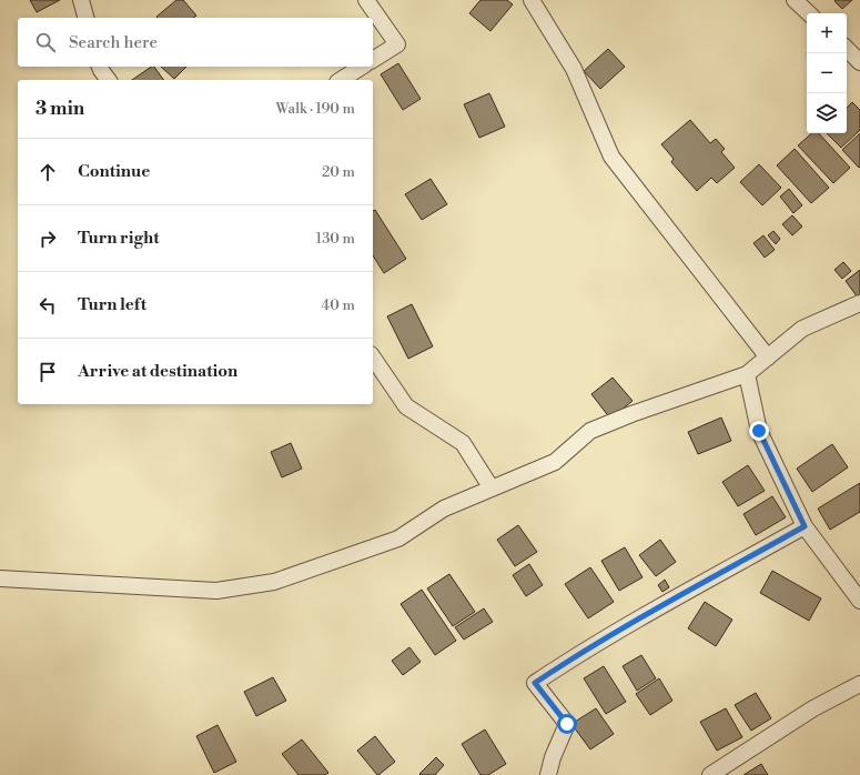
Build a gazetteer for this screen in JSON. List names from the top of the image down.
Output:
{
  "page": {
    "map_buttons": ["+", "−"],
    "search": "Search here",
    "heading": ["3 min", "Walk · 190 m"],
    "list": [
      ["Continue", "20 m"],
      ["Turn right", "130 m"],
      ["Turn left", "40 m"],
      "Arrive at destination"
    ]
  }
}
